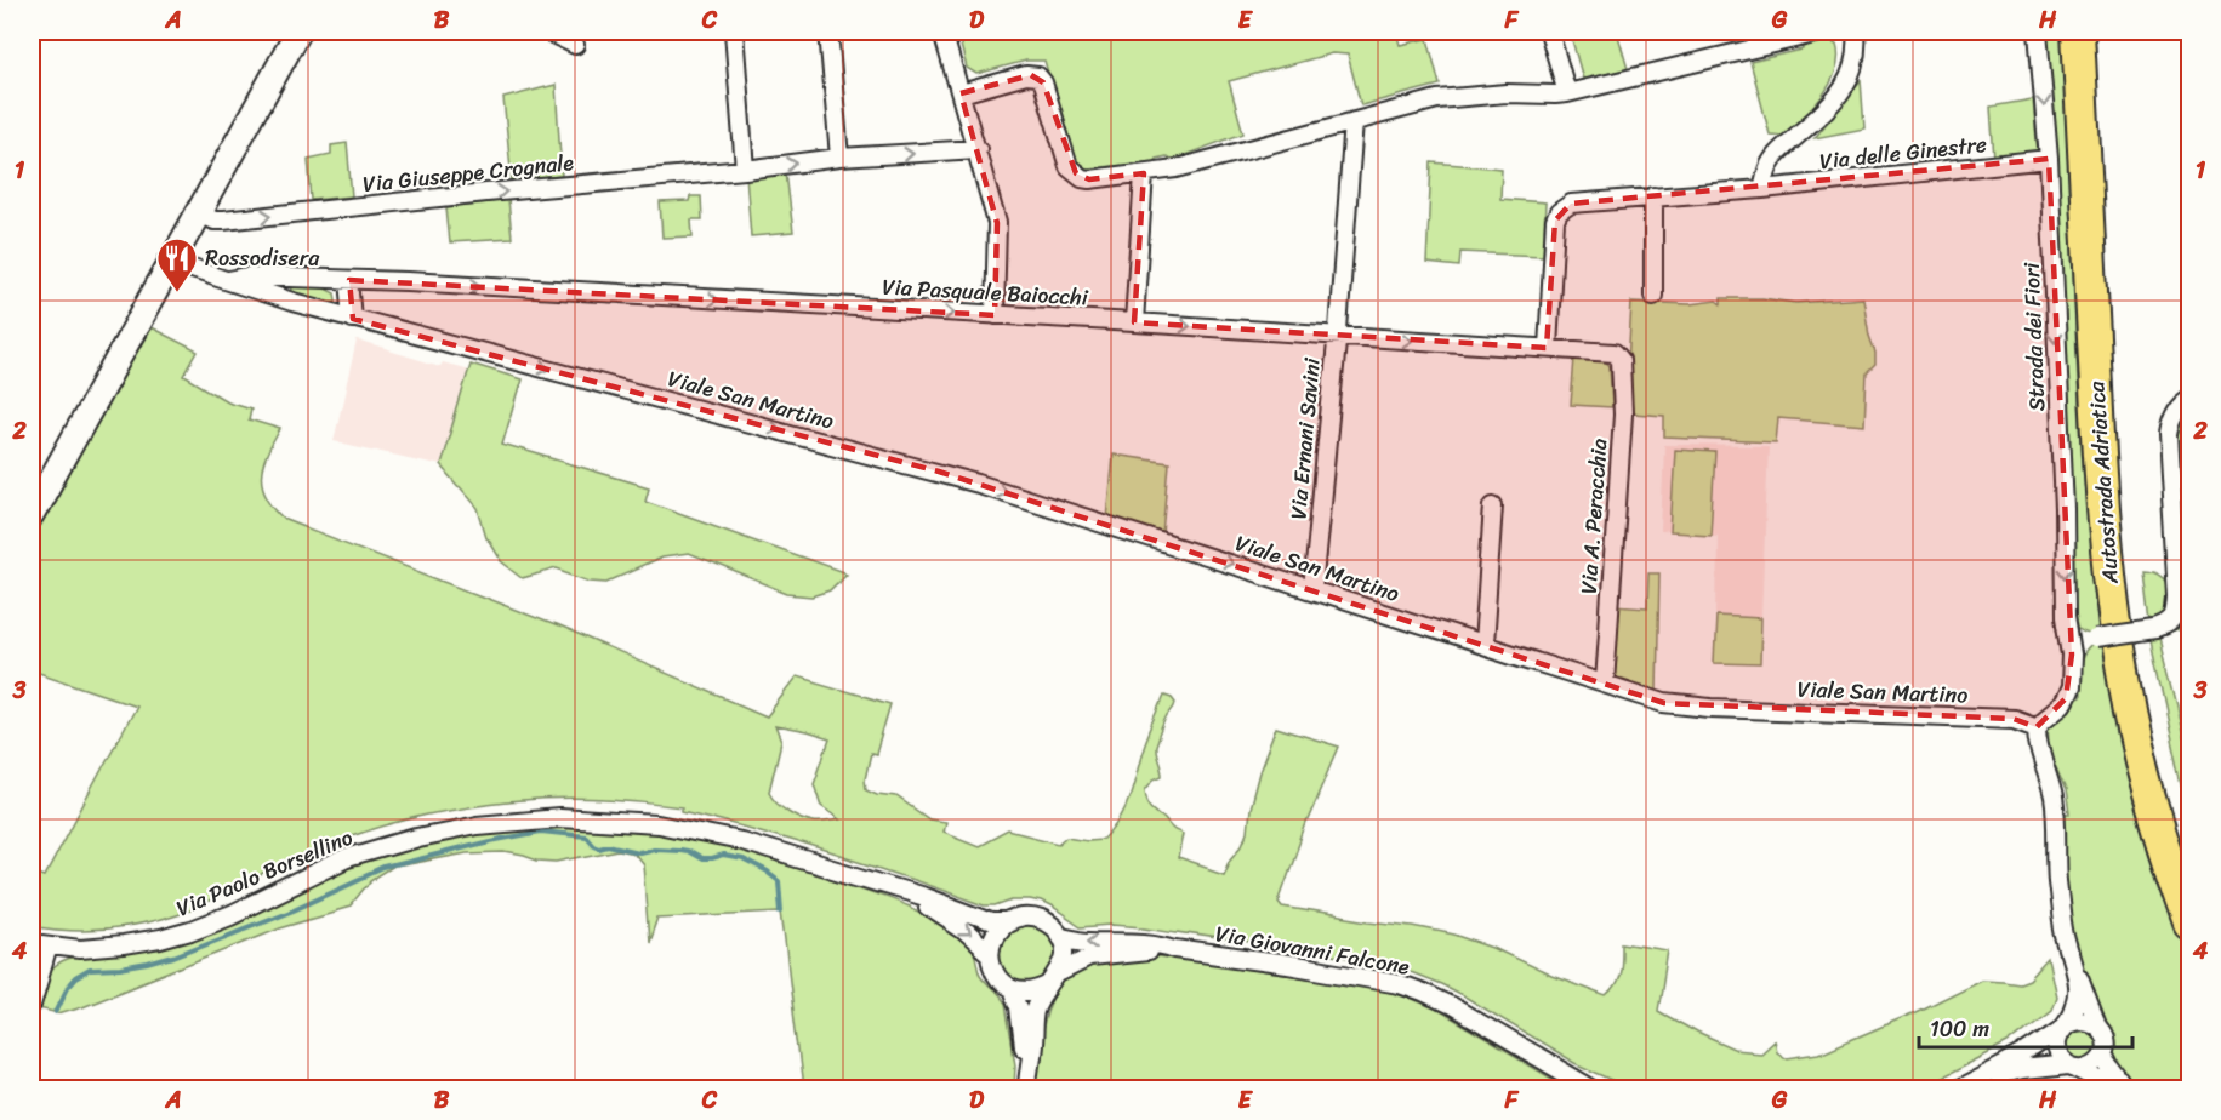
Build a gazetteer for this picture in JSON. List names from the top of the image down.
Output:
{
  "streets": {
    "highway": ["Autostrada Adriatica"],
    "street": [
      "Via delle Ginestre",
      "Via Giuseppe Crognale",
      "Via Pasquale Baiocchi",
      "Strada dei Fiori",
      "Viale San Martino",
      "Via Ernani Savini",
      "Via A. Peracchia",
      "Via Paolo Borsellino",
      "Via Giovanni Falcone"
    ]
  },
  "crossings": [
    ["Via delle Ginestre", "Via Pasquale Baiocchi"],
    ["Via delle Ginestre", "Strada dei Fiori"],
    ["Via Pasquale Baiocchi", "Viale San Martino"],
    ["Via Pasquale Baiocchi", "Via Ernani Savini"],
    ["Via Pasquale Baiocchi", "Via A. Peracchia"],
    ["Viale San Martino", "Via Ernani Savini"],
    ["Viale San Martino", "Via A. Peracchia"],
    ["Via Paolo Borsellino", "Via Giovanni Falcone"]
  ],
  "one_way": [
    "Via Giuseppe Crognale",
    "Via Pasquale Baiocchi",
    "Strada dei Fiori",
    "Viale San Martino"
  ],
  "places": {
    "restaurant": ["Rossodisera"]
  },
  "scale_bar": "100 m",
  "grid": {
    "columns": [
      "A",
      "B",
      "C",
      "D",
      "E",
      "F",
      "G",
      "H"
    ],
    "rows": [
      "1",
      "2",
      "3",
      "4"
    ]
  }
}
